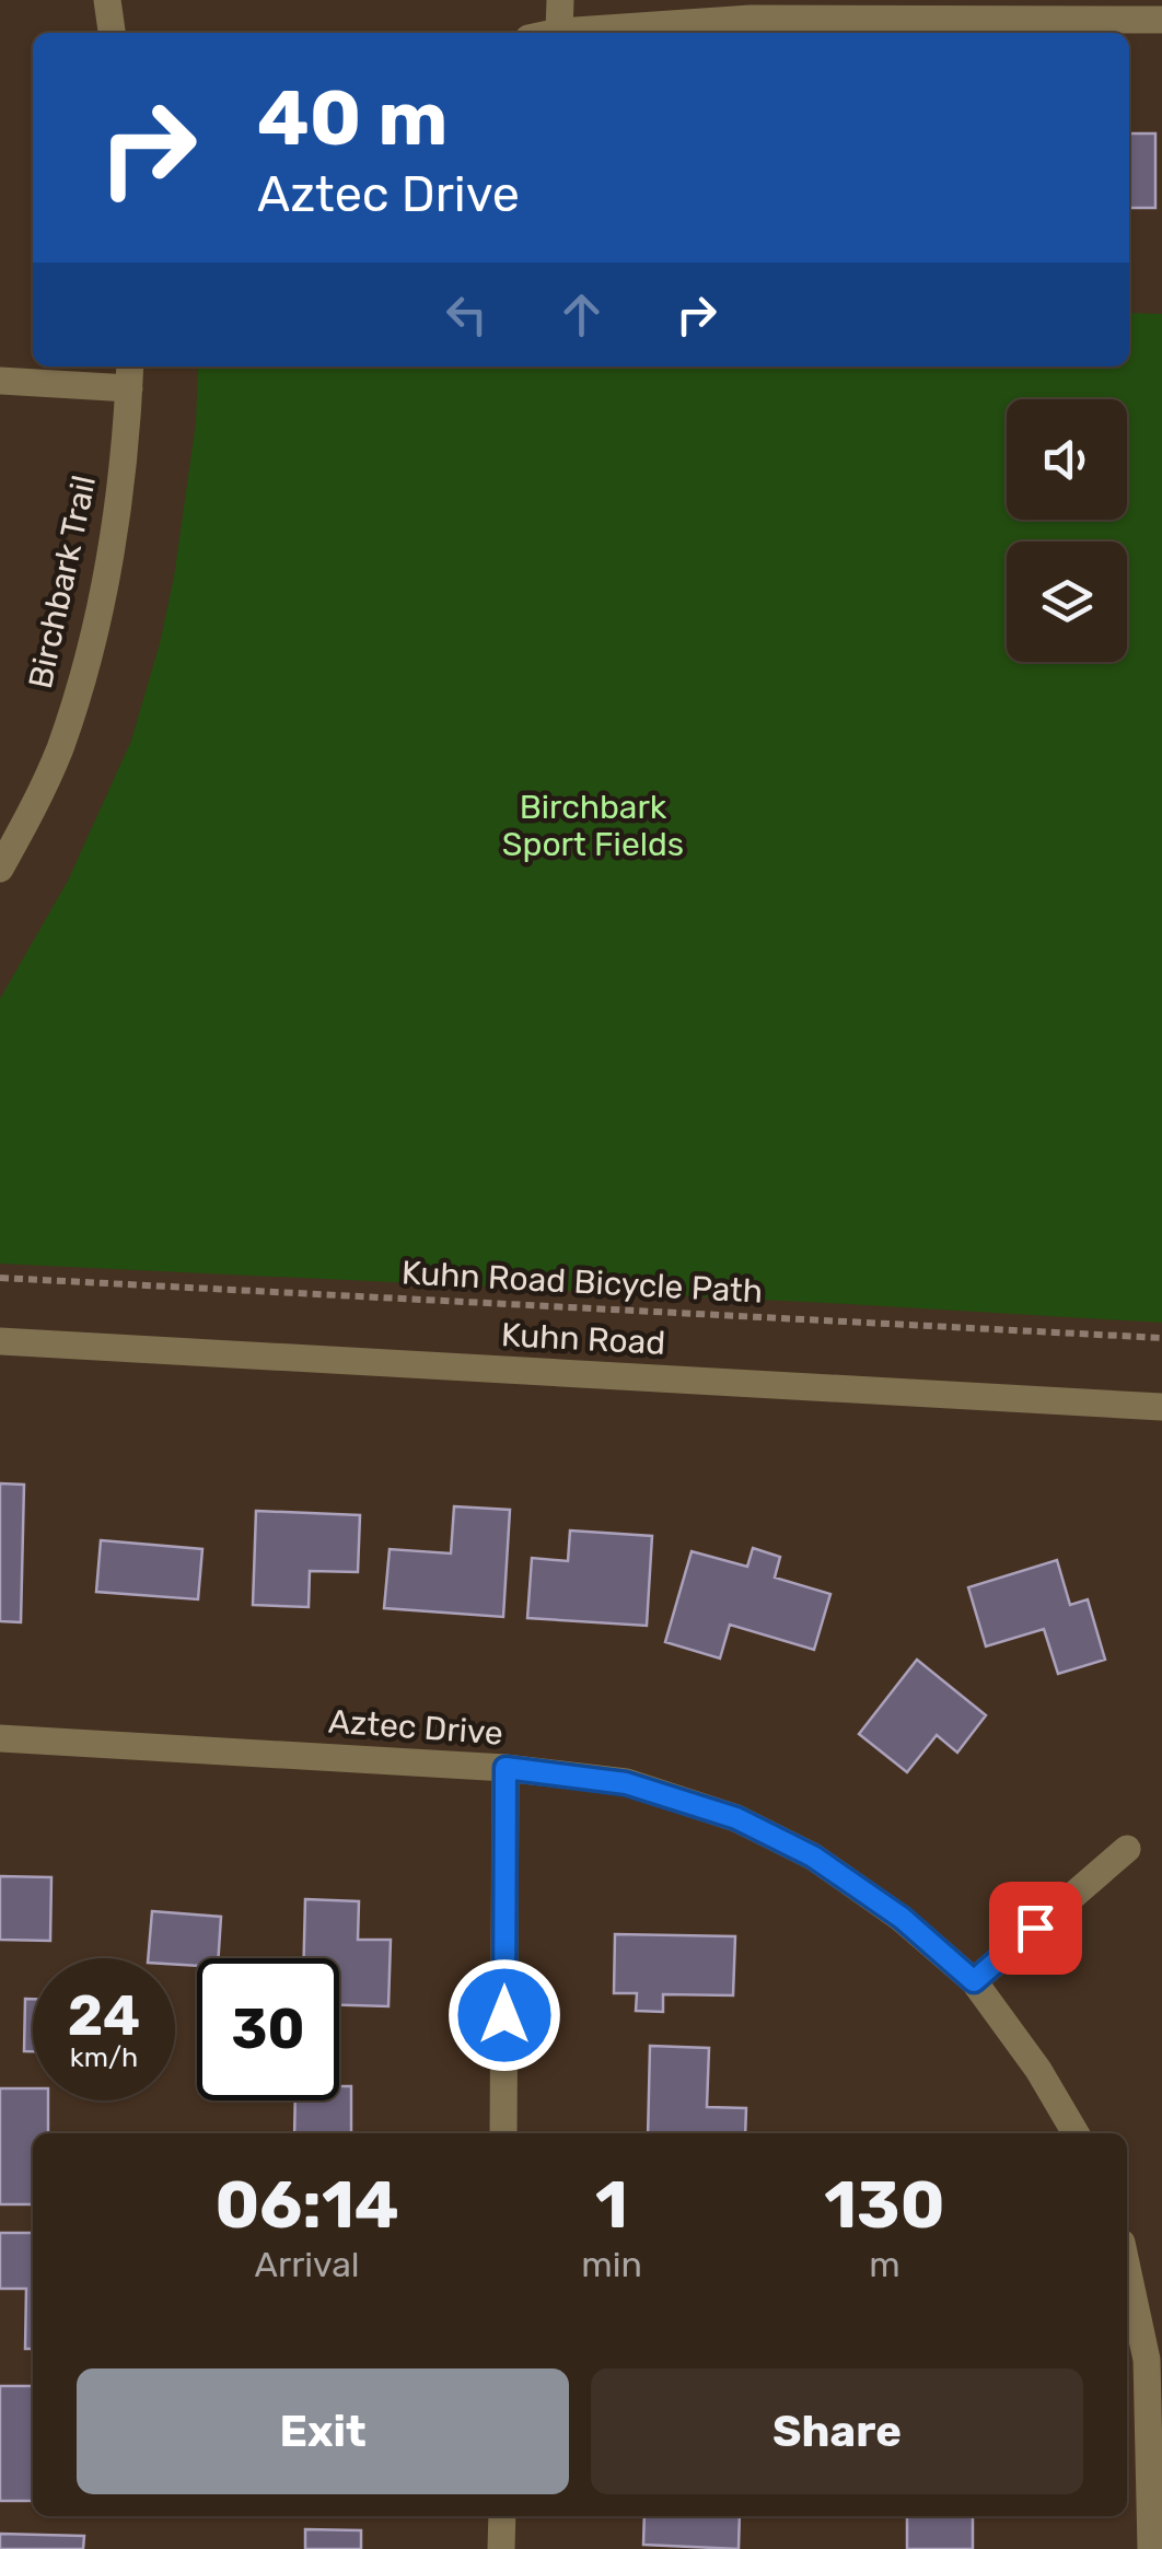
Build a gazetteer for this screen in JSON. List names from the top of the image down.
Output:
{
  "streets": {
    "street": ["Birchbark Trail", "Kuhn Road", "Aztec Drive"],
    "path": ["Kuhn Road Bicycle Path"]
  },
  "parks": ["Birchbark Sport Fields"],
  "page": {
    "turn": ["40 m", "Aztec Drive"],
    "speed": "24 km/h",
    "limit": "30",
    "eta": [
      "06:14",
      "Arrival",
      "1",
      "min",
      "130",
      "m"
    ],
    "buttons": ["Exit", "Share"]
  }
}
